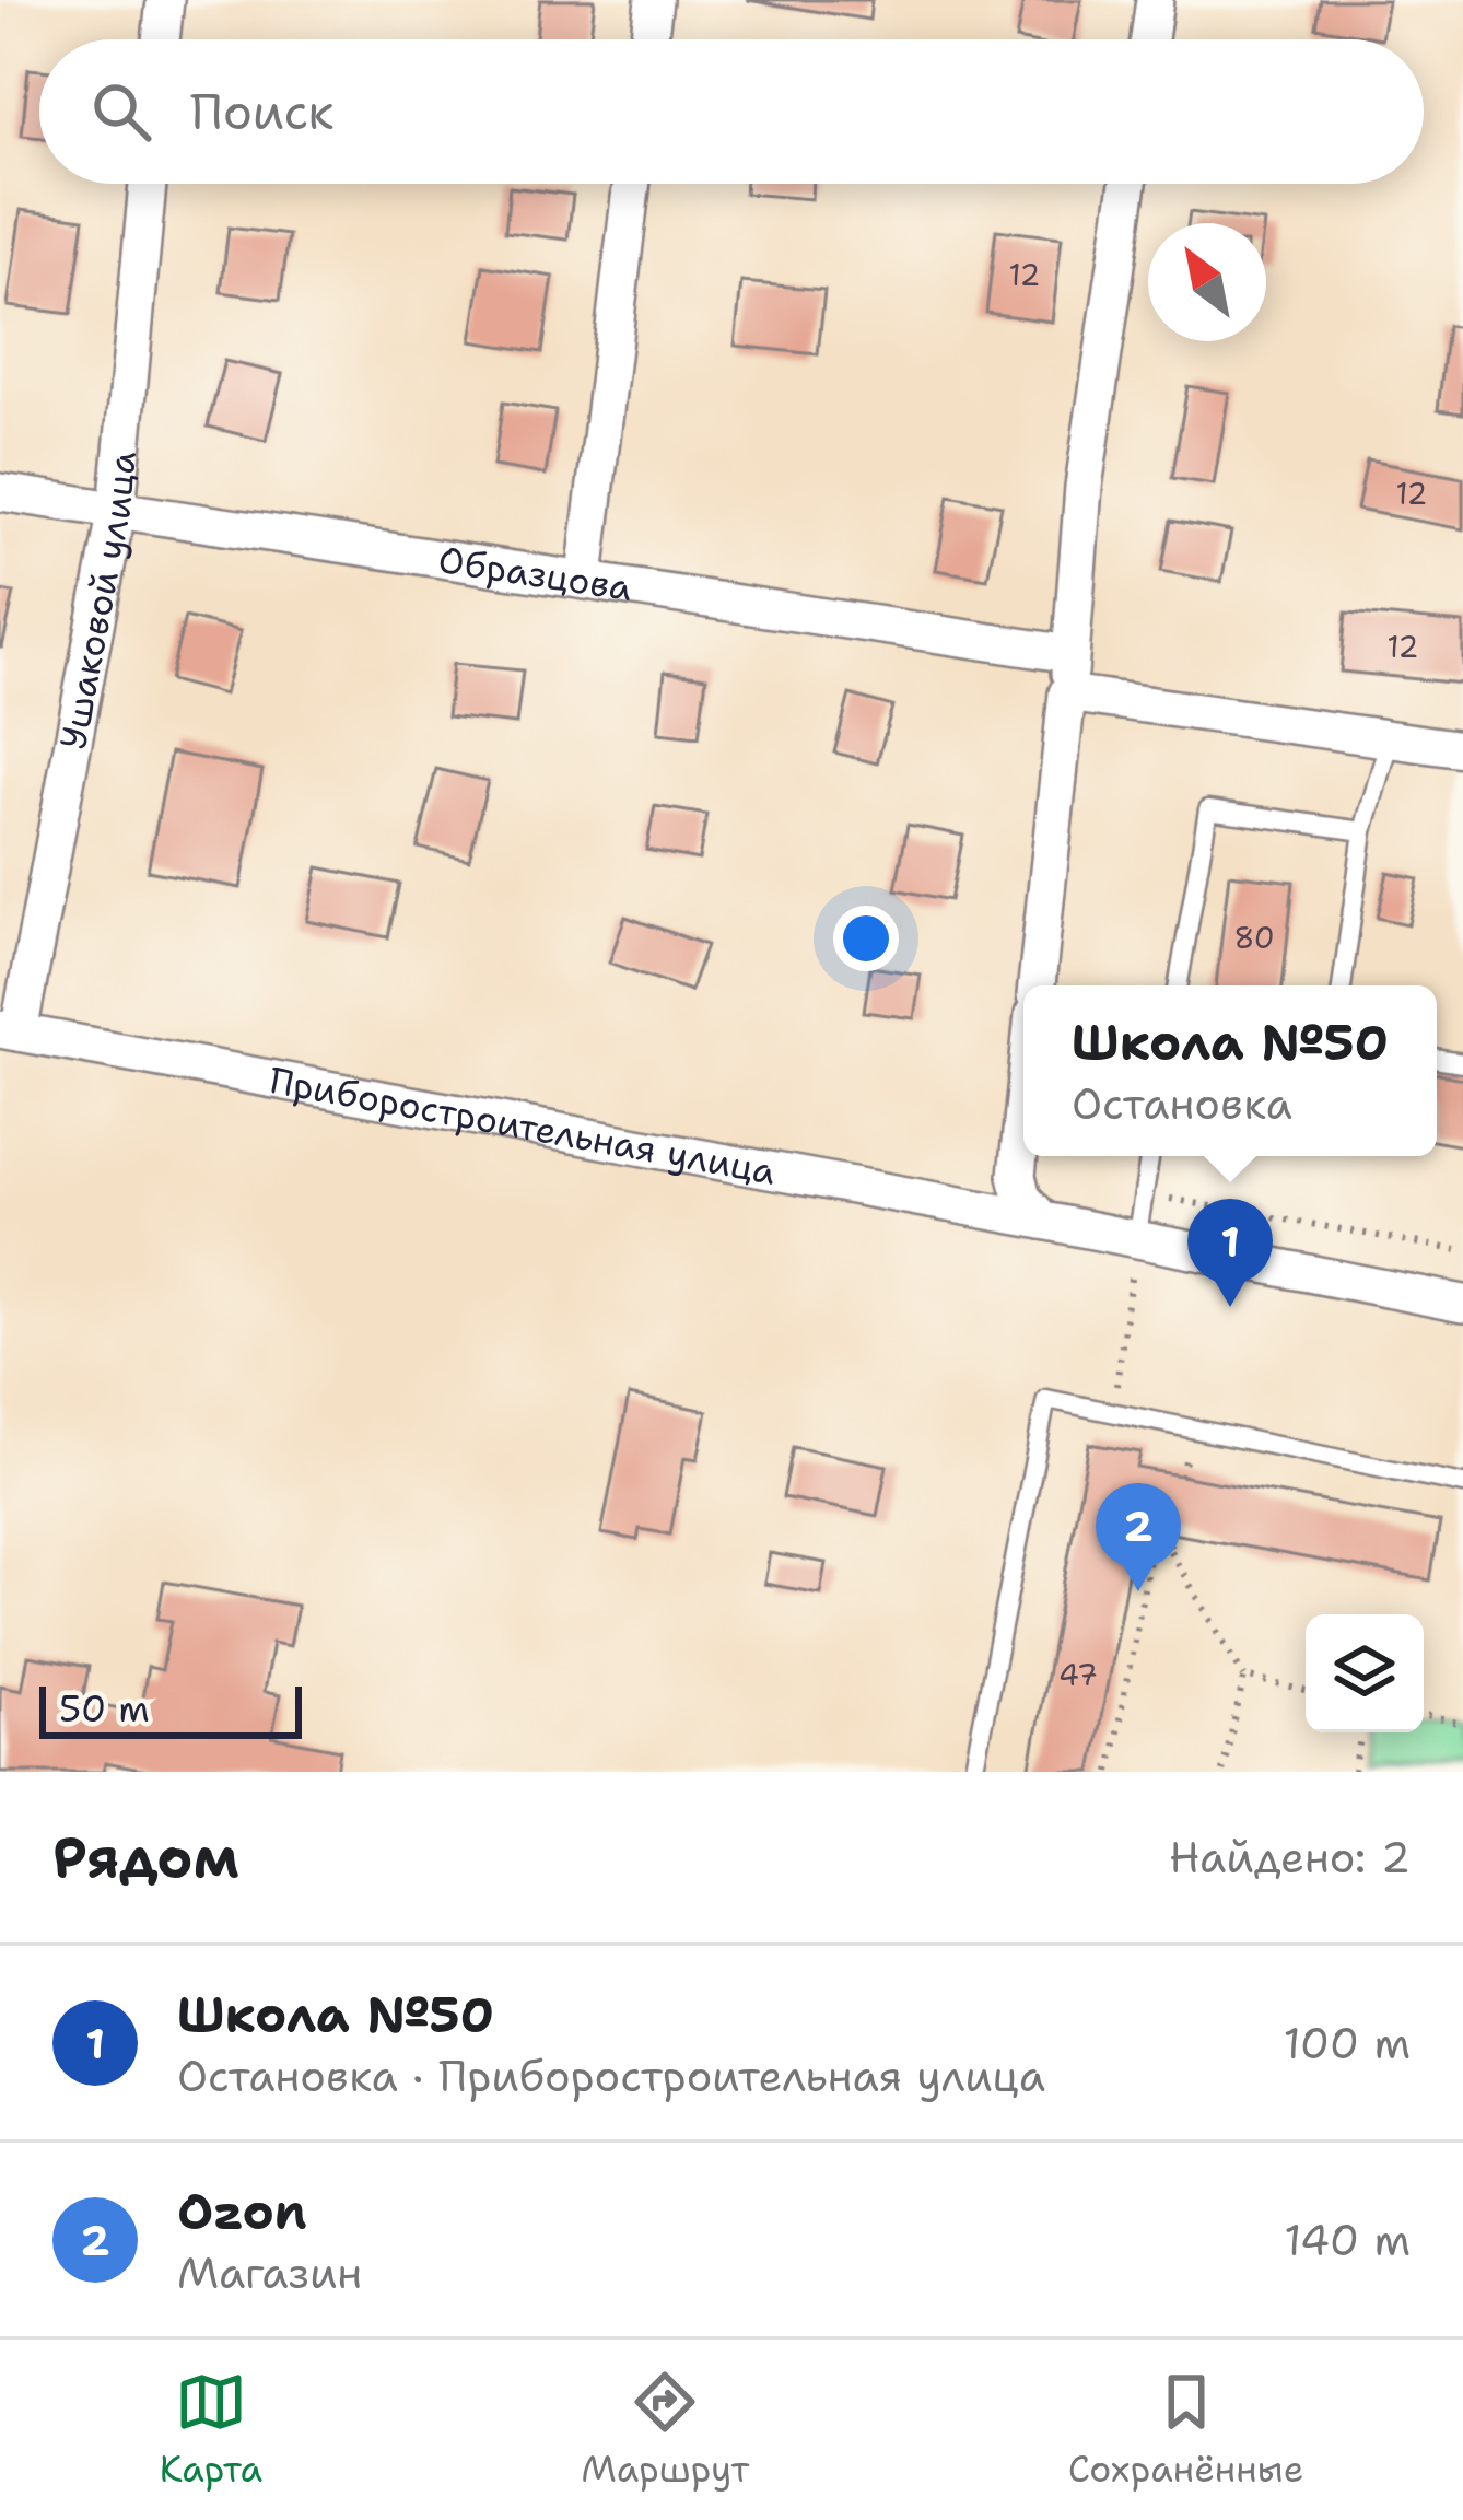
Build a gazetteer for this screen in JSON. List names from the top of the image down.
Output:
{
  "streets": {
    "street": ["Образцова", "Ушаковой улица", "Приборостроительная улица"]
  },
  "crossings": [
    ["Образцова", "Ушаковой улица"],
    ["Ушаковой улица", "Приборостроительная улица"]
  ],
  "house_numbers": [
    "12",
    "12",
    "12",
    "80",
    "47"
  ],
  "scale_bar": "50 m",
  "north": "top left",
  "page": {
    "search": "Поиск",
    "popup": ["Школа №50", "Остановка"],
    "pins": ["1", "2"],
    "scale": "50 m",
    "heading": ["Рядом", "Найдено: 2"],
    "list": [
      {
        "mark": "1",
        "name": "Школа №50",
        "note": "Остановка · Приборостроительная улица",
        "value": "100 m"
      },
      {
        "mark": "2",
        "name": "Ozon",
        "note": "Магазин",
        "value": "140 m"
      }
    ],
    "nav": ["Карта", "Маршрут", "Сохранённые"]
  }
}
